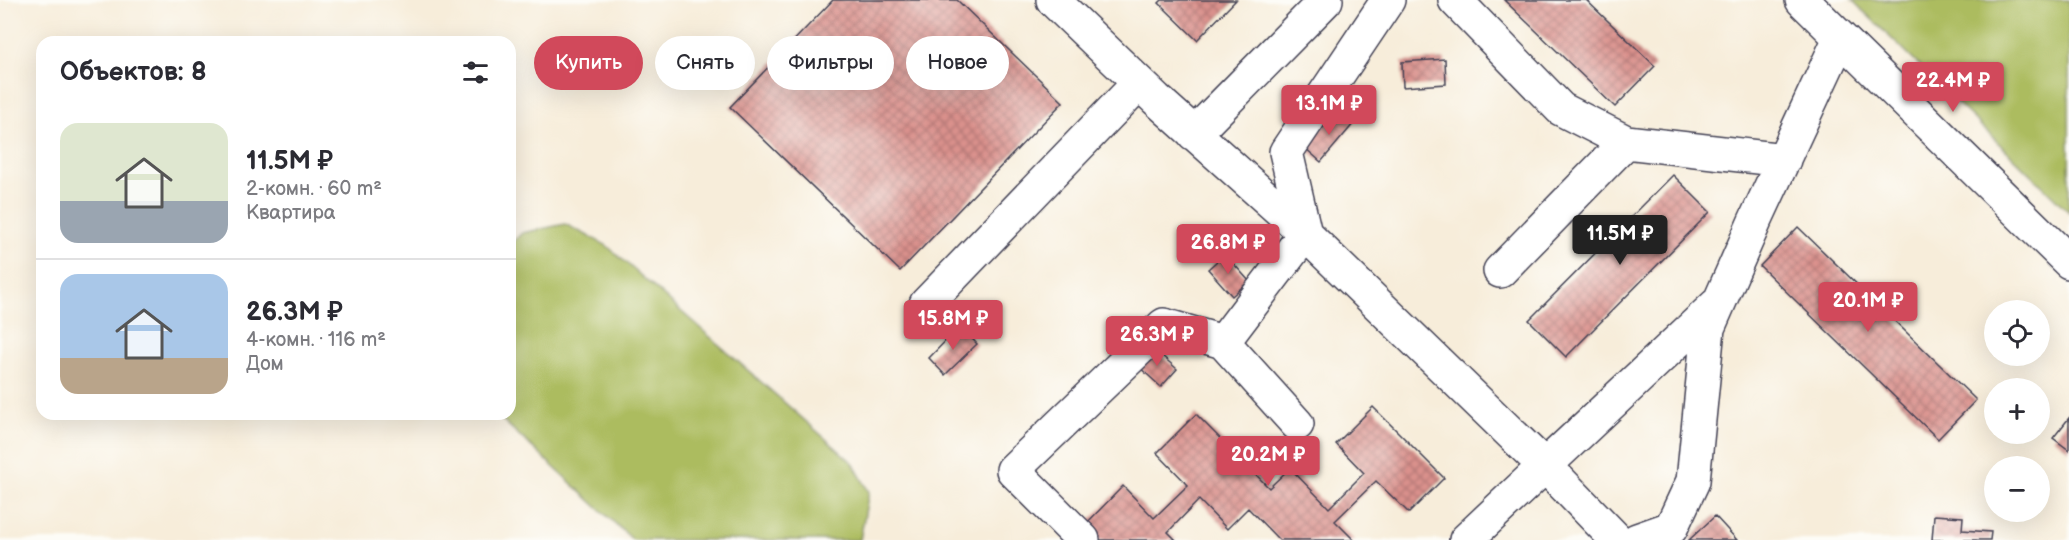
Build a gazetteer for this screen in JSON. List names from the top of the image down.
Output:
{
  "page": {
    "chip": [
      "Купить",
      "Снять",
      "Фильтры",
      "Новое"
    ],
    "heading": "Объектов: 8",
    "price": [
      "22.4M ₽",
      "13.1M ₽",
      "11.5M ₽",
      "26.8M ₽",
      "20.1M ₽",
      "15.8M ₽",
      "26.3M ₽",
      "20.2M ₽"
    ],
    "list": [
      {
        "name": "11.5M ₽",
        "note": "2-комн. · 60 m² · Квартира"
      },
      {
        "name": "26.3M ₽",
        "note": "4-комн. · 116 m² · Дом"
      }
    ],
    "map_buttons": ["+", "−"]
  }
}
